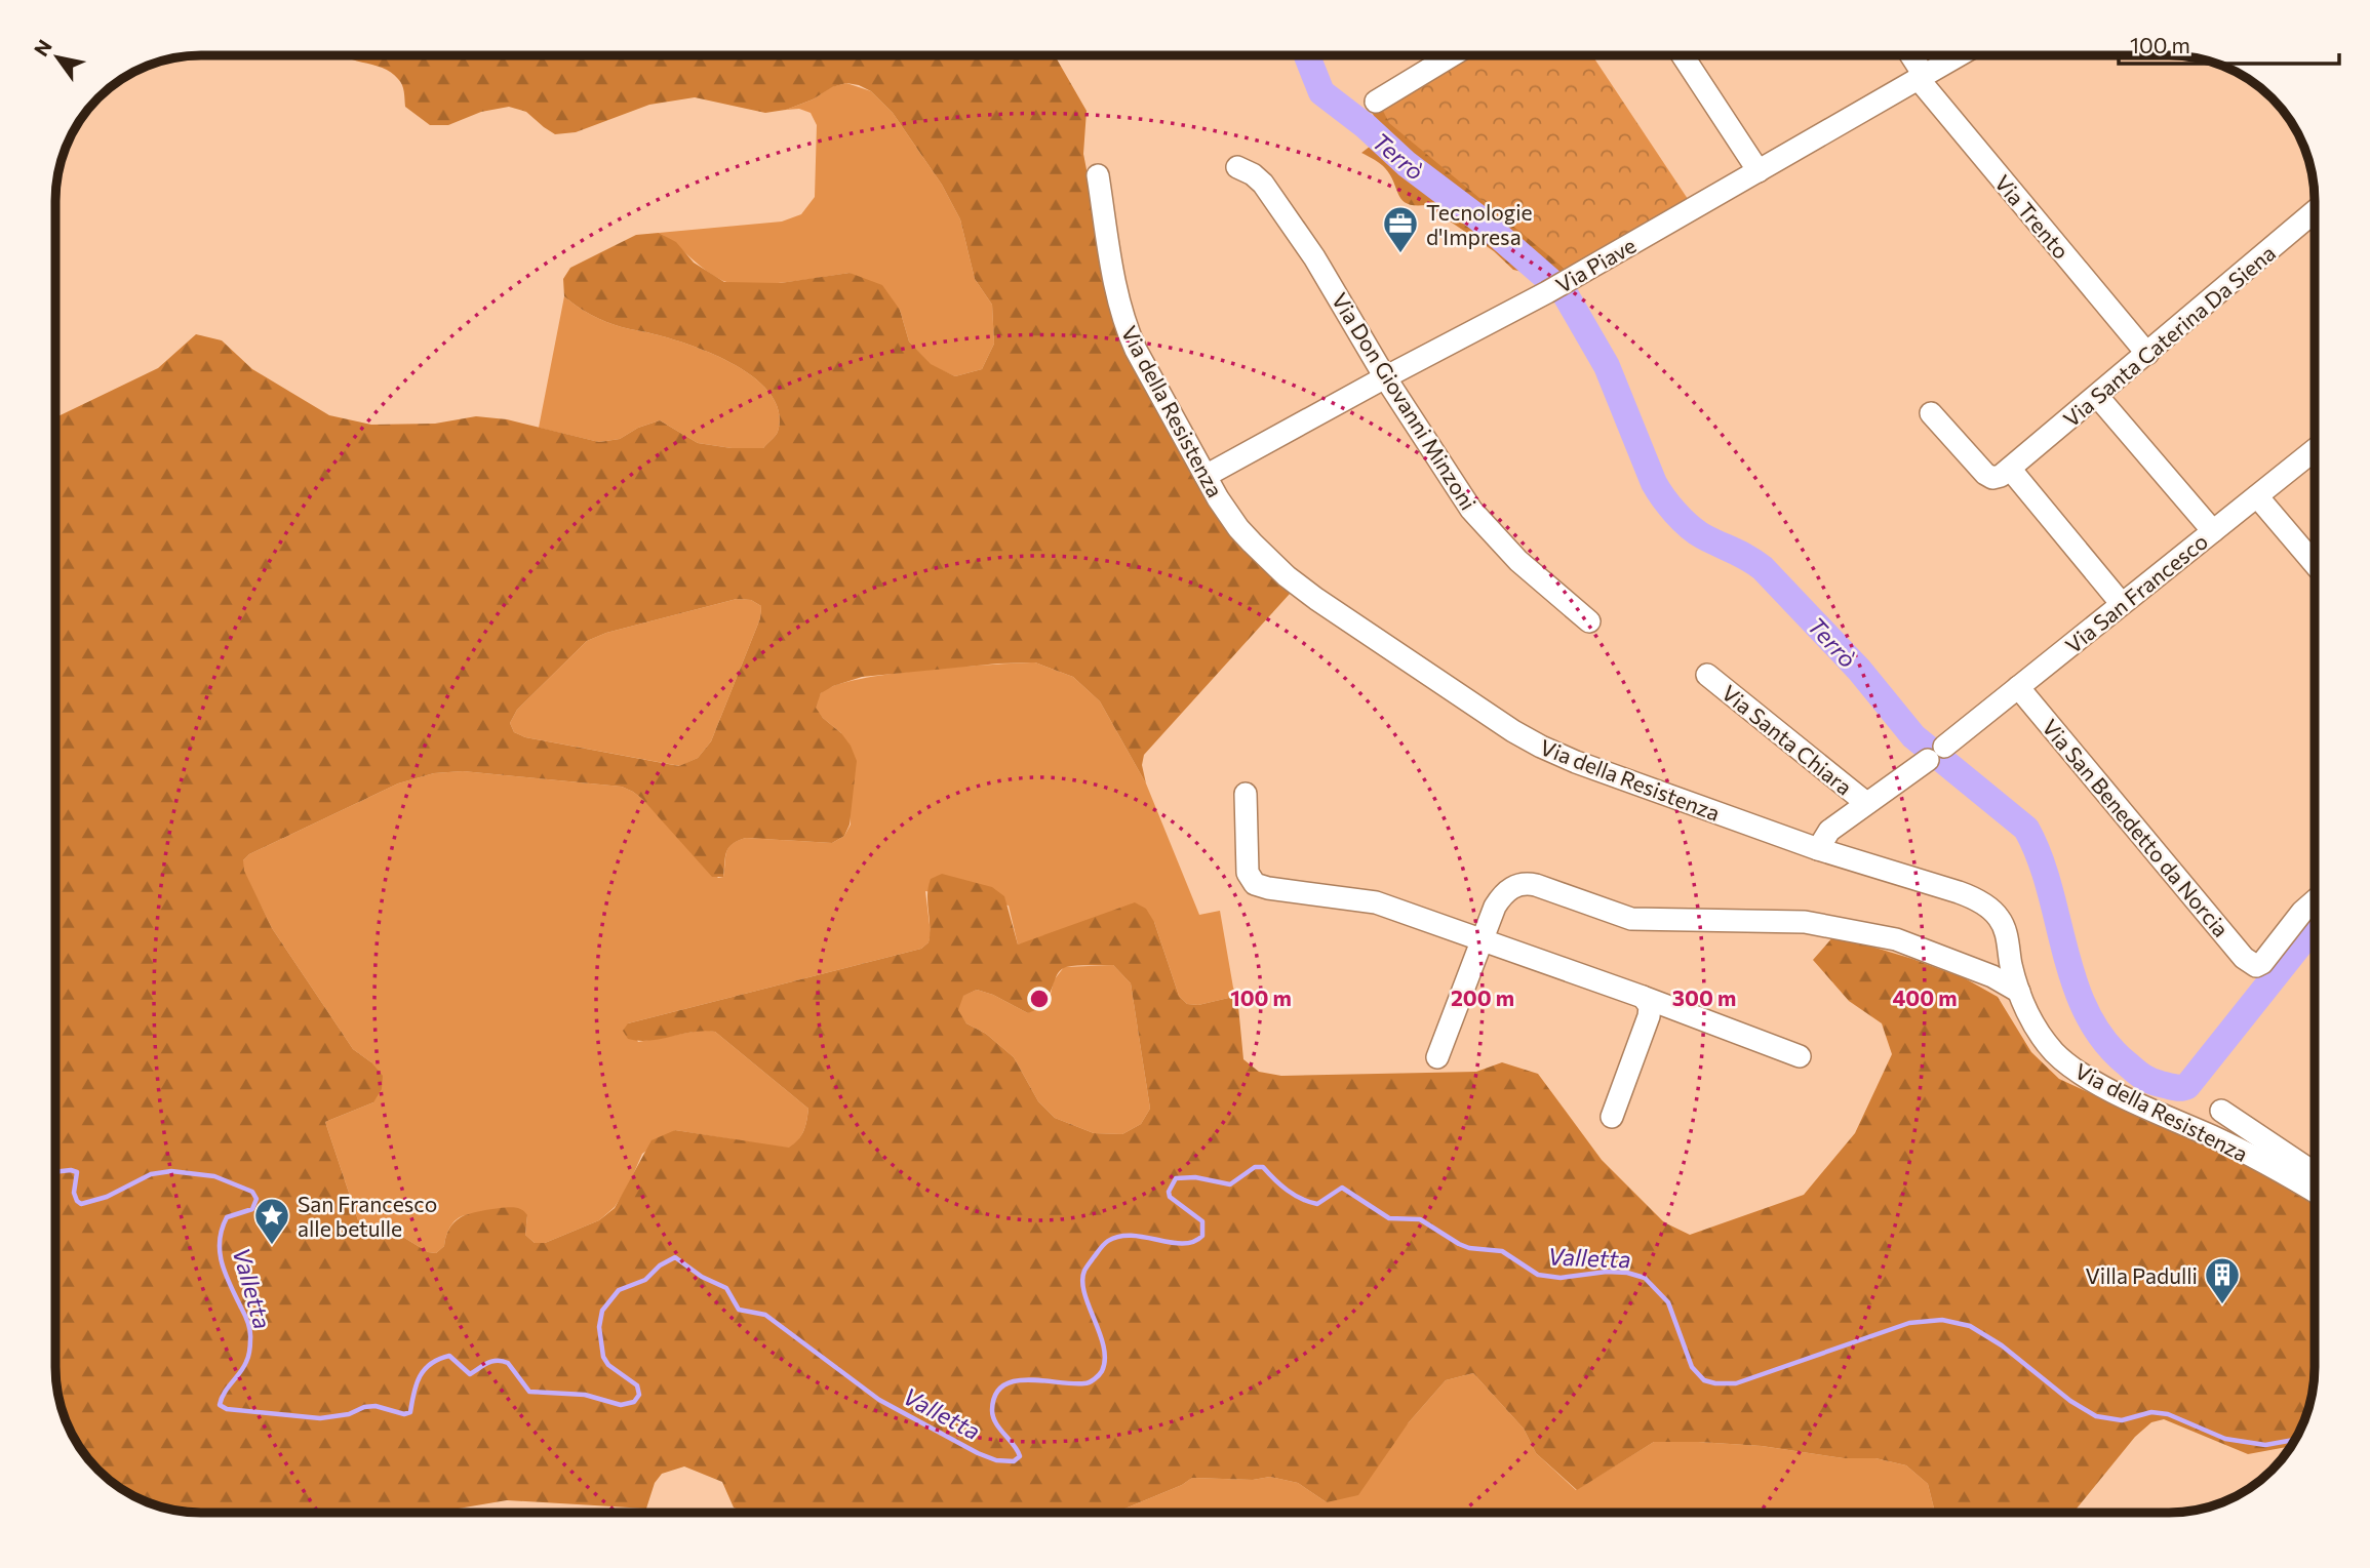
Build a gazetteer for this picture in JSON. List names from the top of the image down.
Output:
{
  "streets": {
    "street": [
      "Via Trento",
      "Via Piave",
      "Via Santa Caterina Da Siena",
      "Via Don Giovanni Minzoni",
      "Via della Resistenza",
      "Via San Francesco",
      "Via Santa Chiara",
      "Via San Benedetto da Norcia"
    ]
  },
  "crossings": [
    ["Via Trento", "Via Piave"],
    ["Via Trento", "Via Santa Caterina Da Siena"],
    ["Via Piave", "Via Don Giovanni Minzoni"],
    ["Via Piave", "Via della Resistenza"],
    ["Via della Resistenza", "Via San Francesco"],
    ["Via San Francesco", "Via Santa Chiara"],
    ["Via San Francesco", "Via San Benedetto da Norcia"]
  ],
  "water": ["Terrò", "Valletta"],
  "places": {
    "office": ["Tecnologie d'Impresa"],
    "place": ["San Francesco alle betulle"],
    "building": ["Villa Padulli"]
  },
  "scale_bar": "100 m",
  "north": "top left",
  "rings": [
    "100 m",
    "200 m",
    "300 m",
    "400 m"
  ]
}
